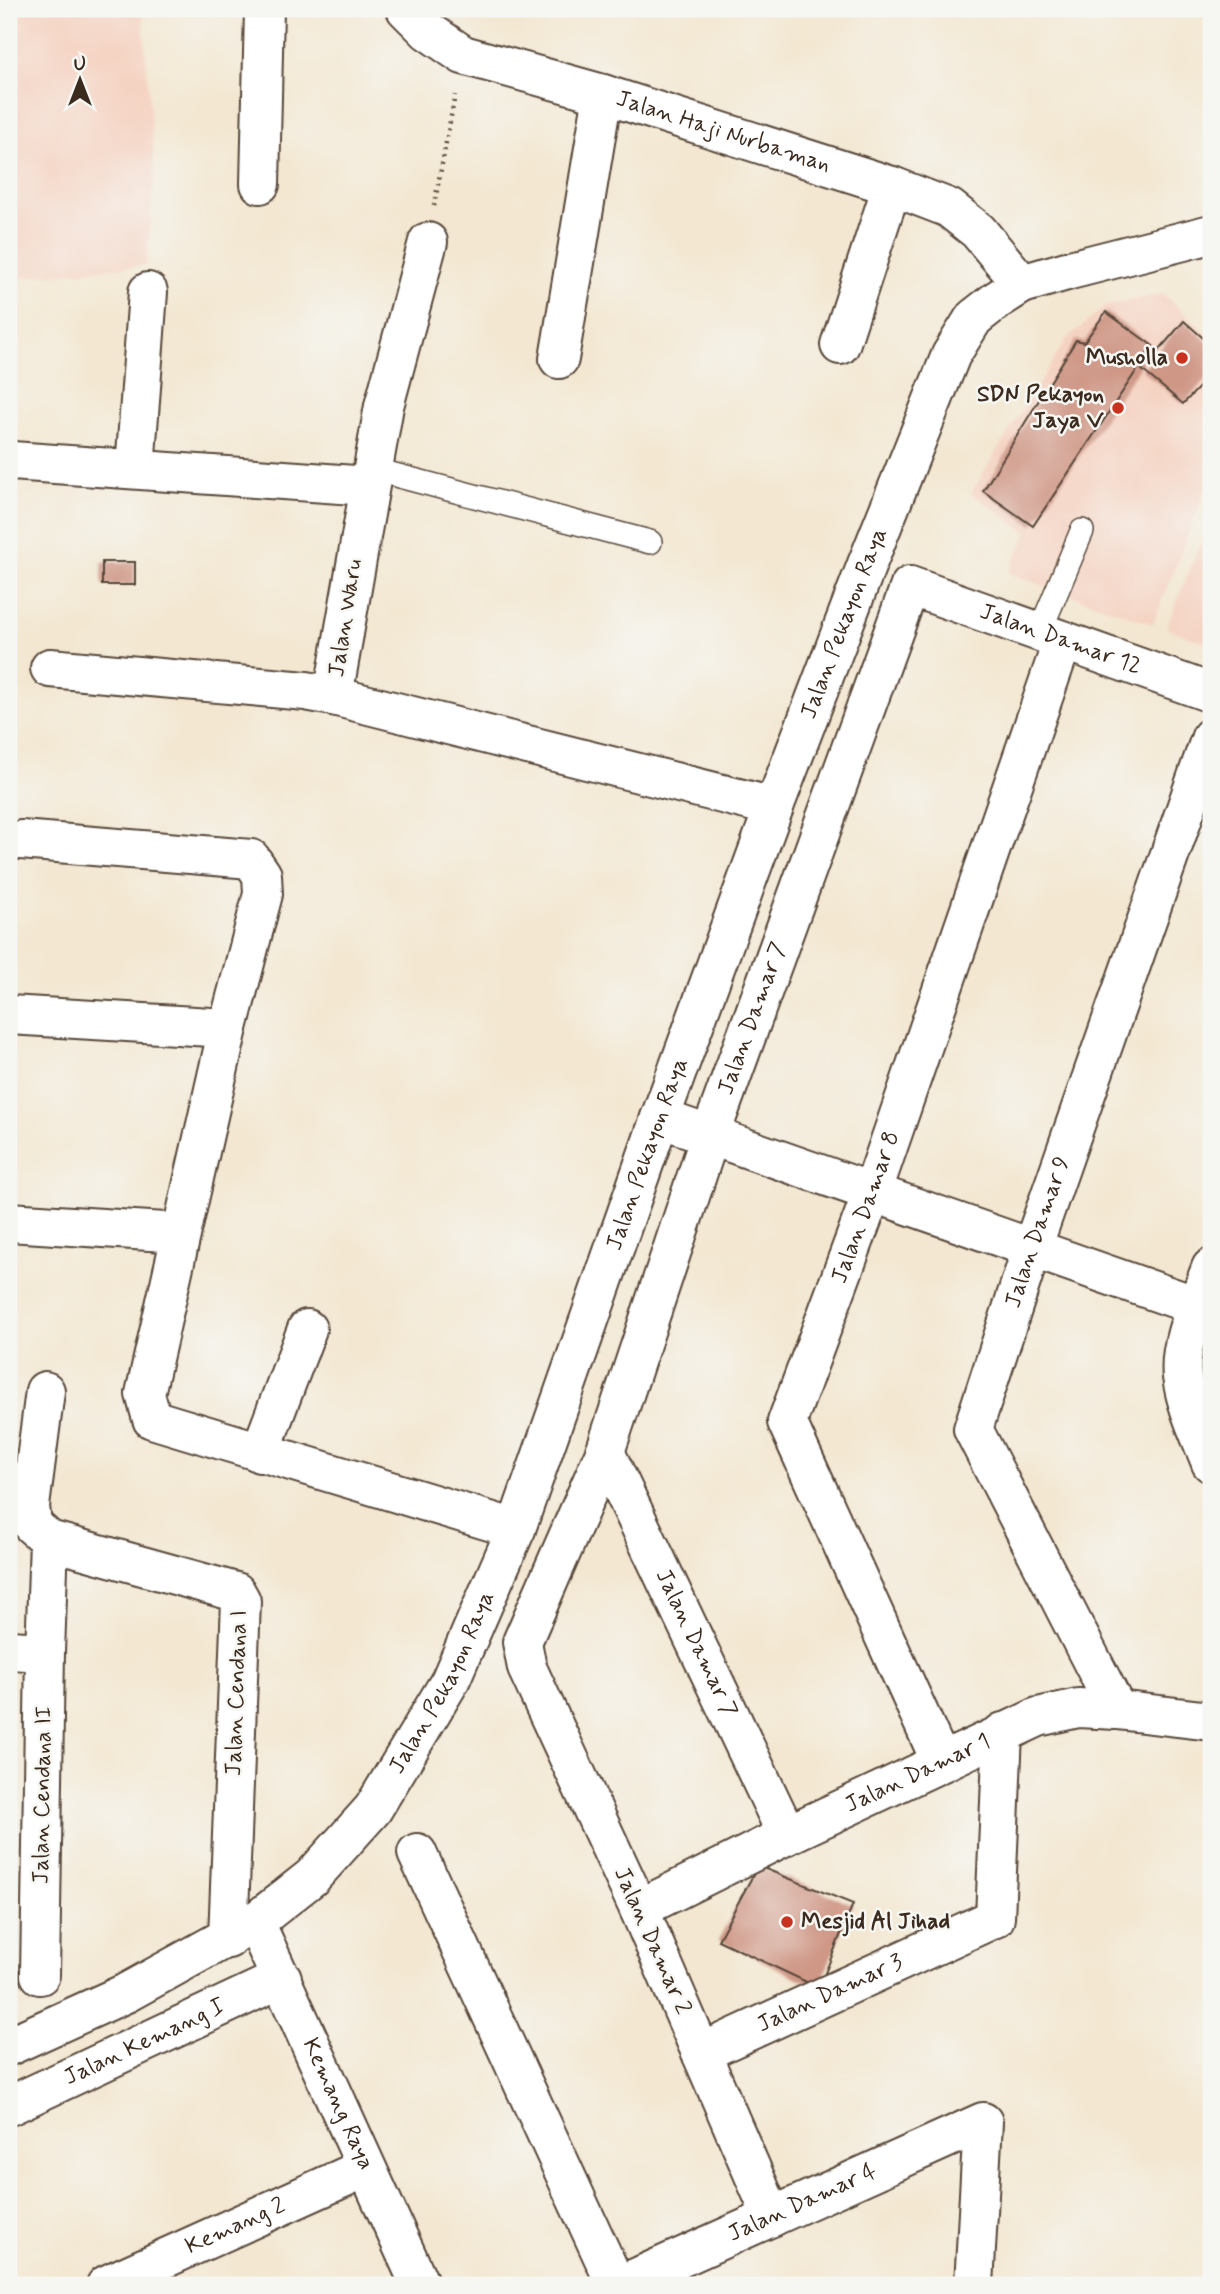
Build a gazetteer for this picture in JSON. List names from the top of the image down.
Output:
{
  "streets": {
    "street": [
      "Jalan Haji Nurbaman",
      "Jalan Waru",
      "Jalan Pekayon Raya",
      "Jalan Damar 12",
      "Jalan Damar 7",
      "Jalan Damar 8",
      "Jalan Damar 9",
      "Jalan Cendana I",
      "Jalan Damar 1",
      "Jalan Cendana II",
      "Jalan Damar 2",
      "Jalan Damar 3",
      "Jalan Kemang I",
      "Kemang Raya",
      "Jalan Damar 4",
      "Kemang 2"
    ]
  },
  "crossings": [
    ["Jalan Haji Nurbaman", "Jalan Pekayon Raya"],
    ["Jalan Waru", "Jalan Pekayon Raya"],
    ["Jalan Pekayon Raya", "Jalan Cendana I"],
    ["Jalan Pekayon Raya", "Kemang Raya"],
    ["Jalan Damar 12", "Jalan Damar 7"],
    ["Jalan Damar 12", "Jalan Damar 8"],
    ["Jalan Damar 7", "Jalan Damar 1"],
    ["Jalan Damar 7", "Jalan Damar 2"],
    ["Jalan Damar 8", "Jalan Damar 1"],
    ["Jalan Damar 9", "Jalan Damar 1"],
    ["Jalan Cendana I", "Jalan Cendana II"],
    ["Jalan Cendana I", "Kemang Raya"],
    ["Jalan Damar 1", "Jalan Damar 2"],
    ["Jalan Damar 1", "Jalan Damar 3"],
    ["Jalan Damar 2", "Jalan Damar 3"],
    ["Jalan Damar 2", "Jalan Damar 4"],
    ["Jalan Kemang I", "Kemang Raya"],
    ["Kemang Raya", "Kemang 2"]
  ],
  "places": ["Musholla", "SDN Pekayon Jaya V", "Mesjid Al Jihad"],
  "north": "top"
}
